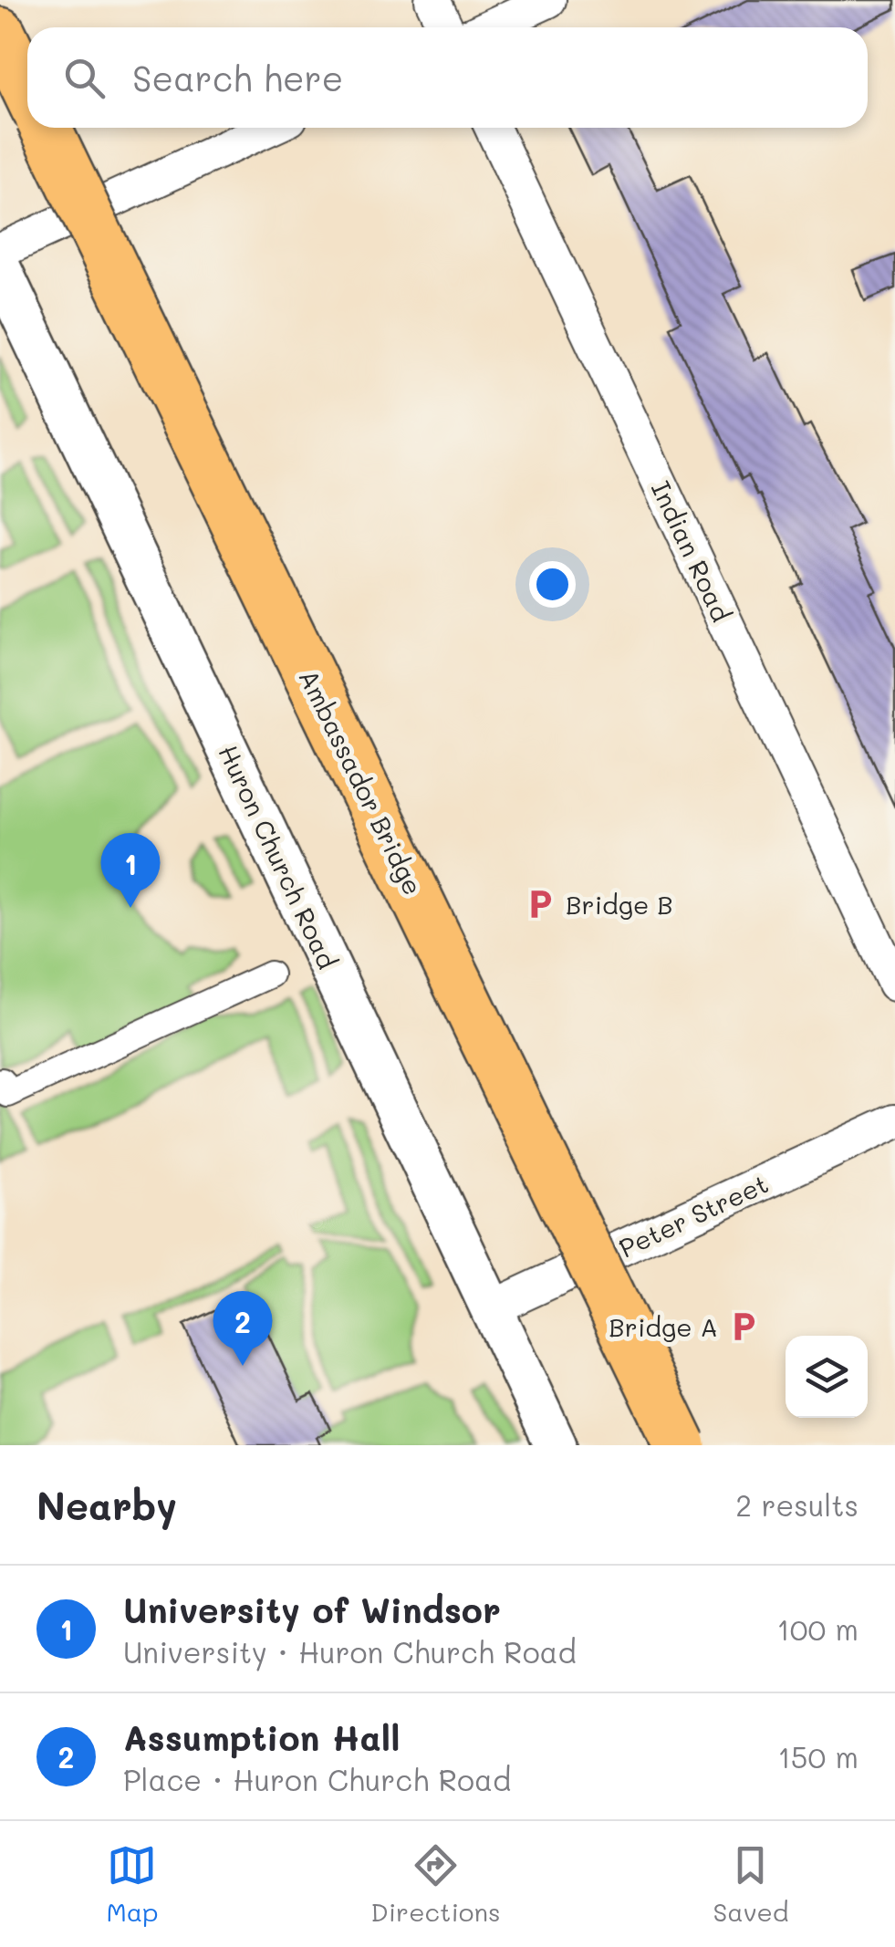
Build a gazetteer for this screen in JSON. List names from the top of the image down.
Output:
{
  "streets": {
    "highway": ["Ambassador Bridge"],
    "street": ["Indian Road", "Huron Church Road", "Peter Street"]
  },
  "crossings": [
    ["Huron Church Road", "Peter Street"]
  ],
  "places": {
    "parking": ["Bridge B", "Bridge A"]
  },
  "page": {
    "search": "Search here",
    "pins": ["1", "2"],
    "heading": ["Nearby", "2 results"],
    "list": [
      {
        "mark": "1",
        "name": "University of Windsor",
        "note": "University · Huron Church Road",
        "value": "100 m"
      },
      {
        "mark": "2",
        "name": "Assumption Hall",
        "note": "Place · Huron Church Road",
        "value": "150 m"
      }
    ],
    "nav": ["Map", "Directions", "Saved"]
  }
}
